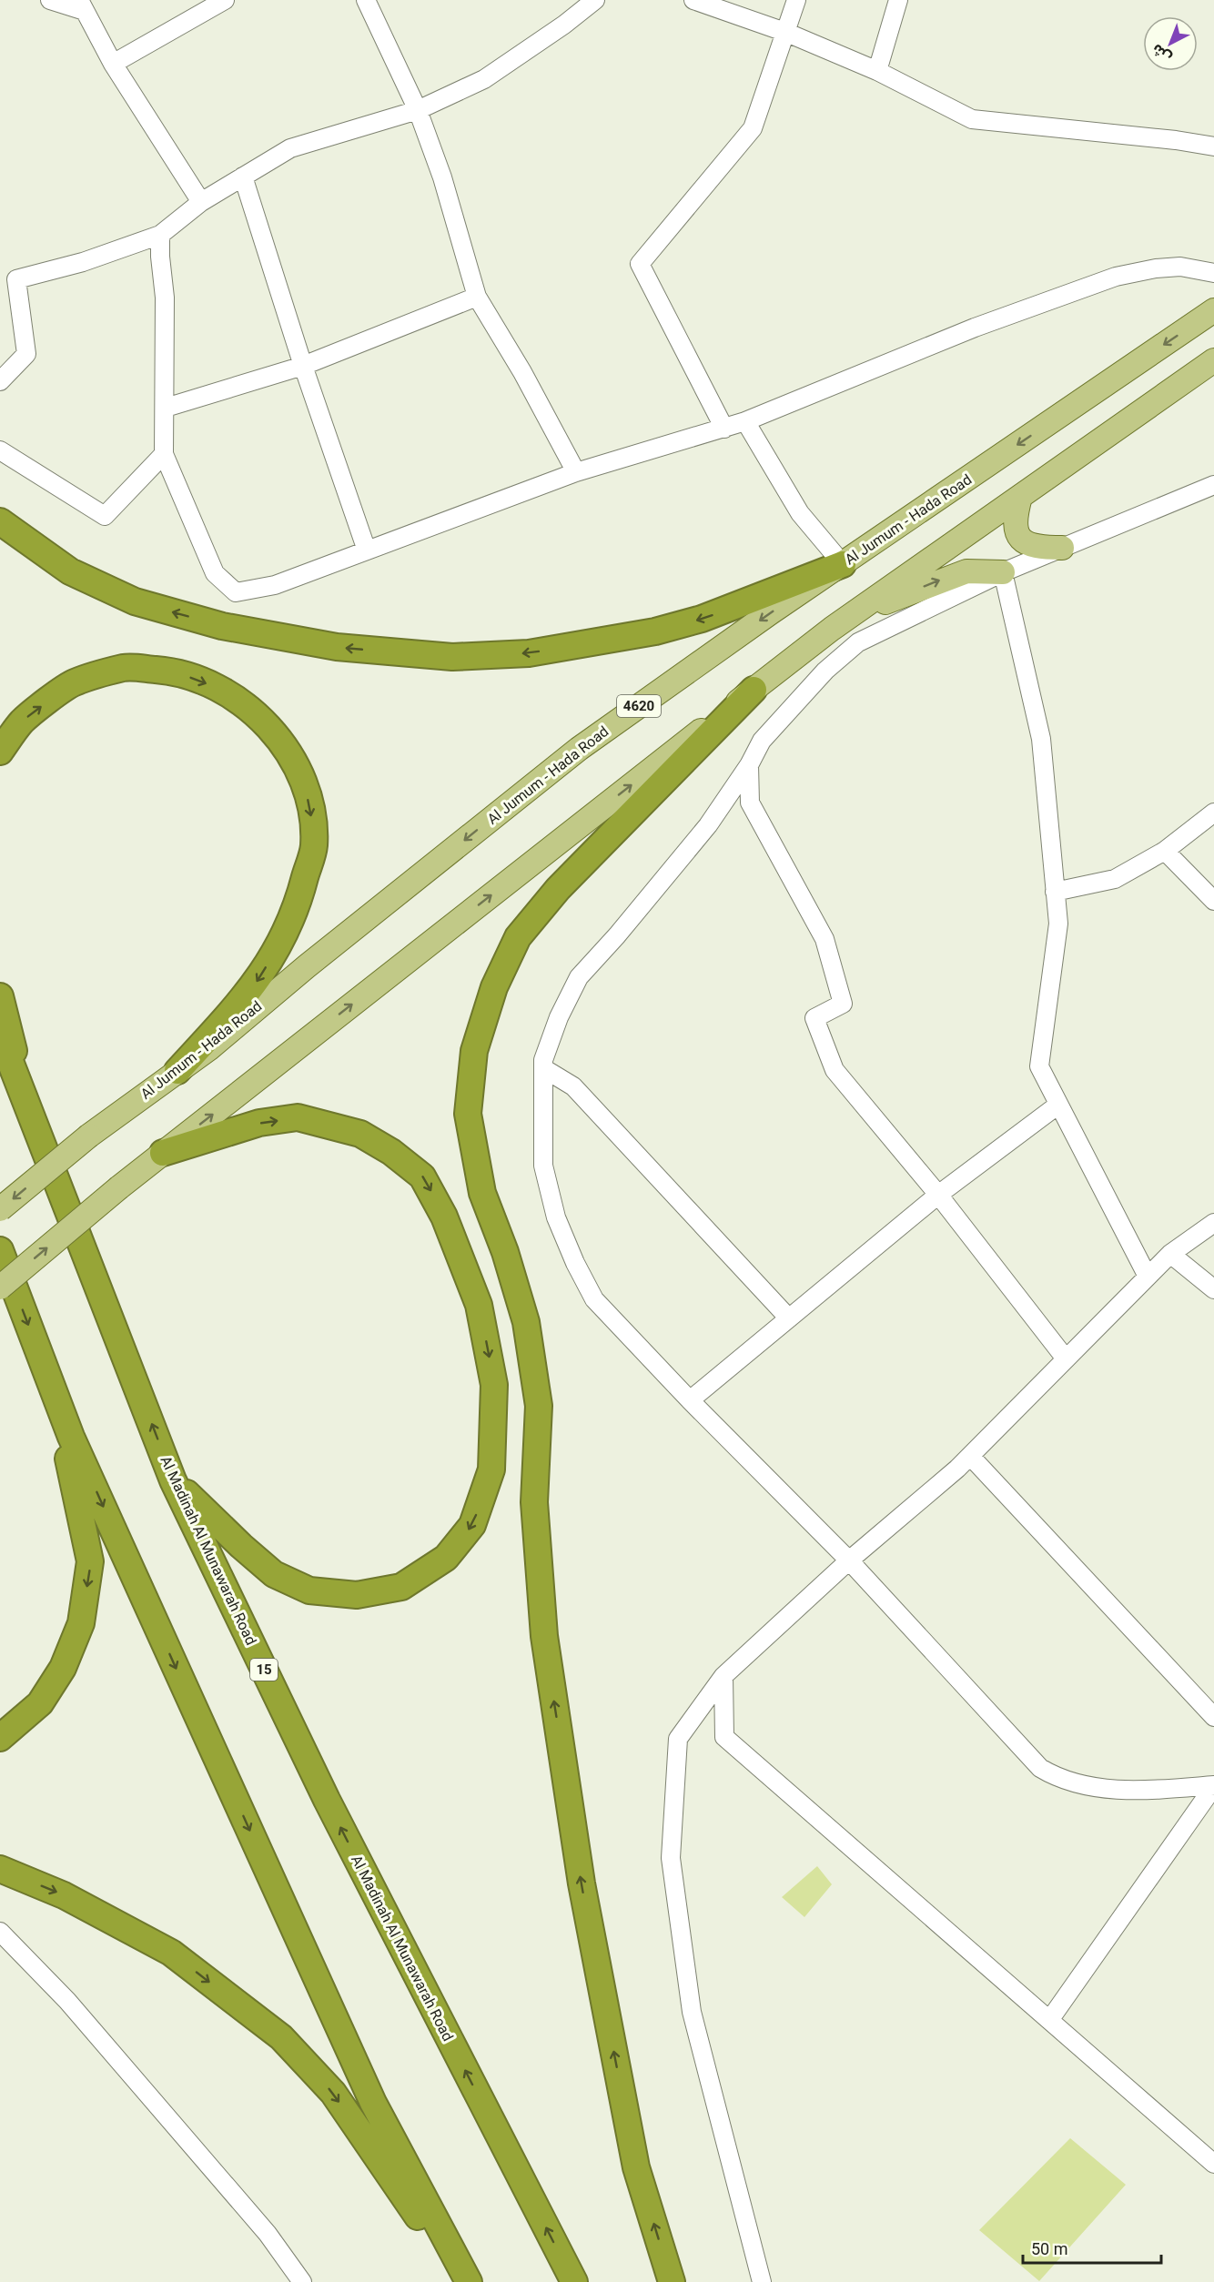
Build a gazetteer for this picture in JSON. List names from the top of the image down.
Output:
{
  "streets": {
    "highway": ["Al Madinah Al Munawarah Road", "15"],
    "main road": ["Al Jumum - Hada Road", "4620"]
  },
  "scale_bar": "50 m",
  "north": "bottom left"
}
